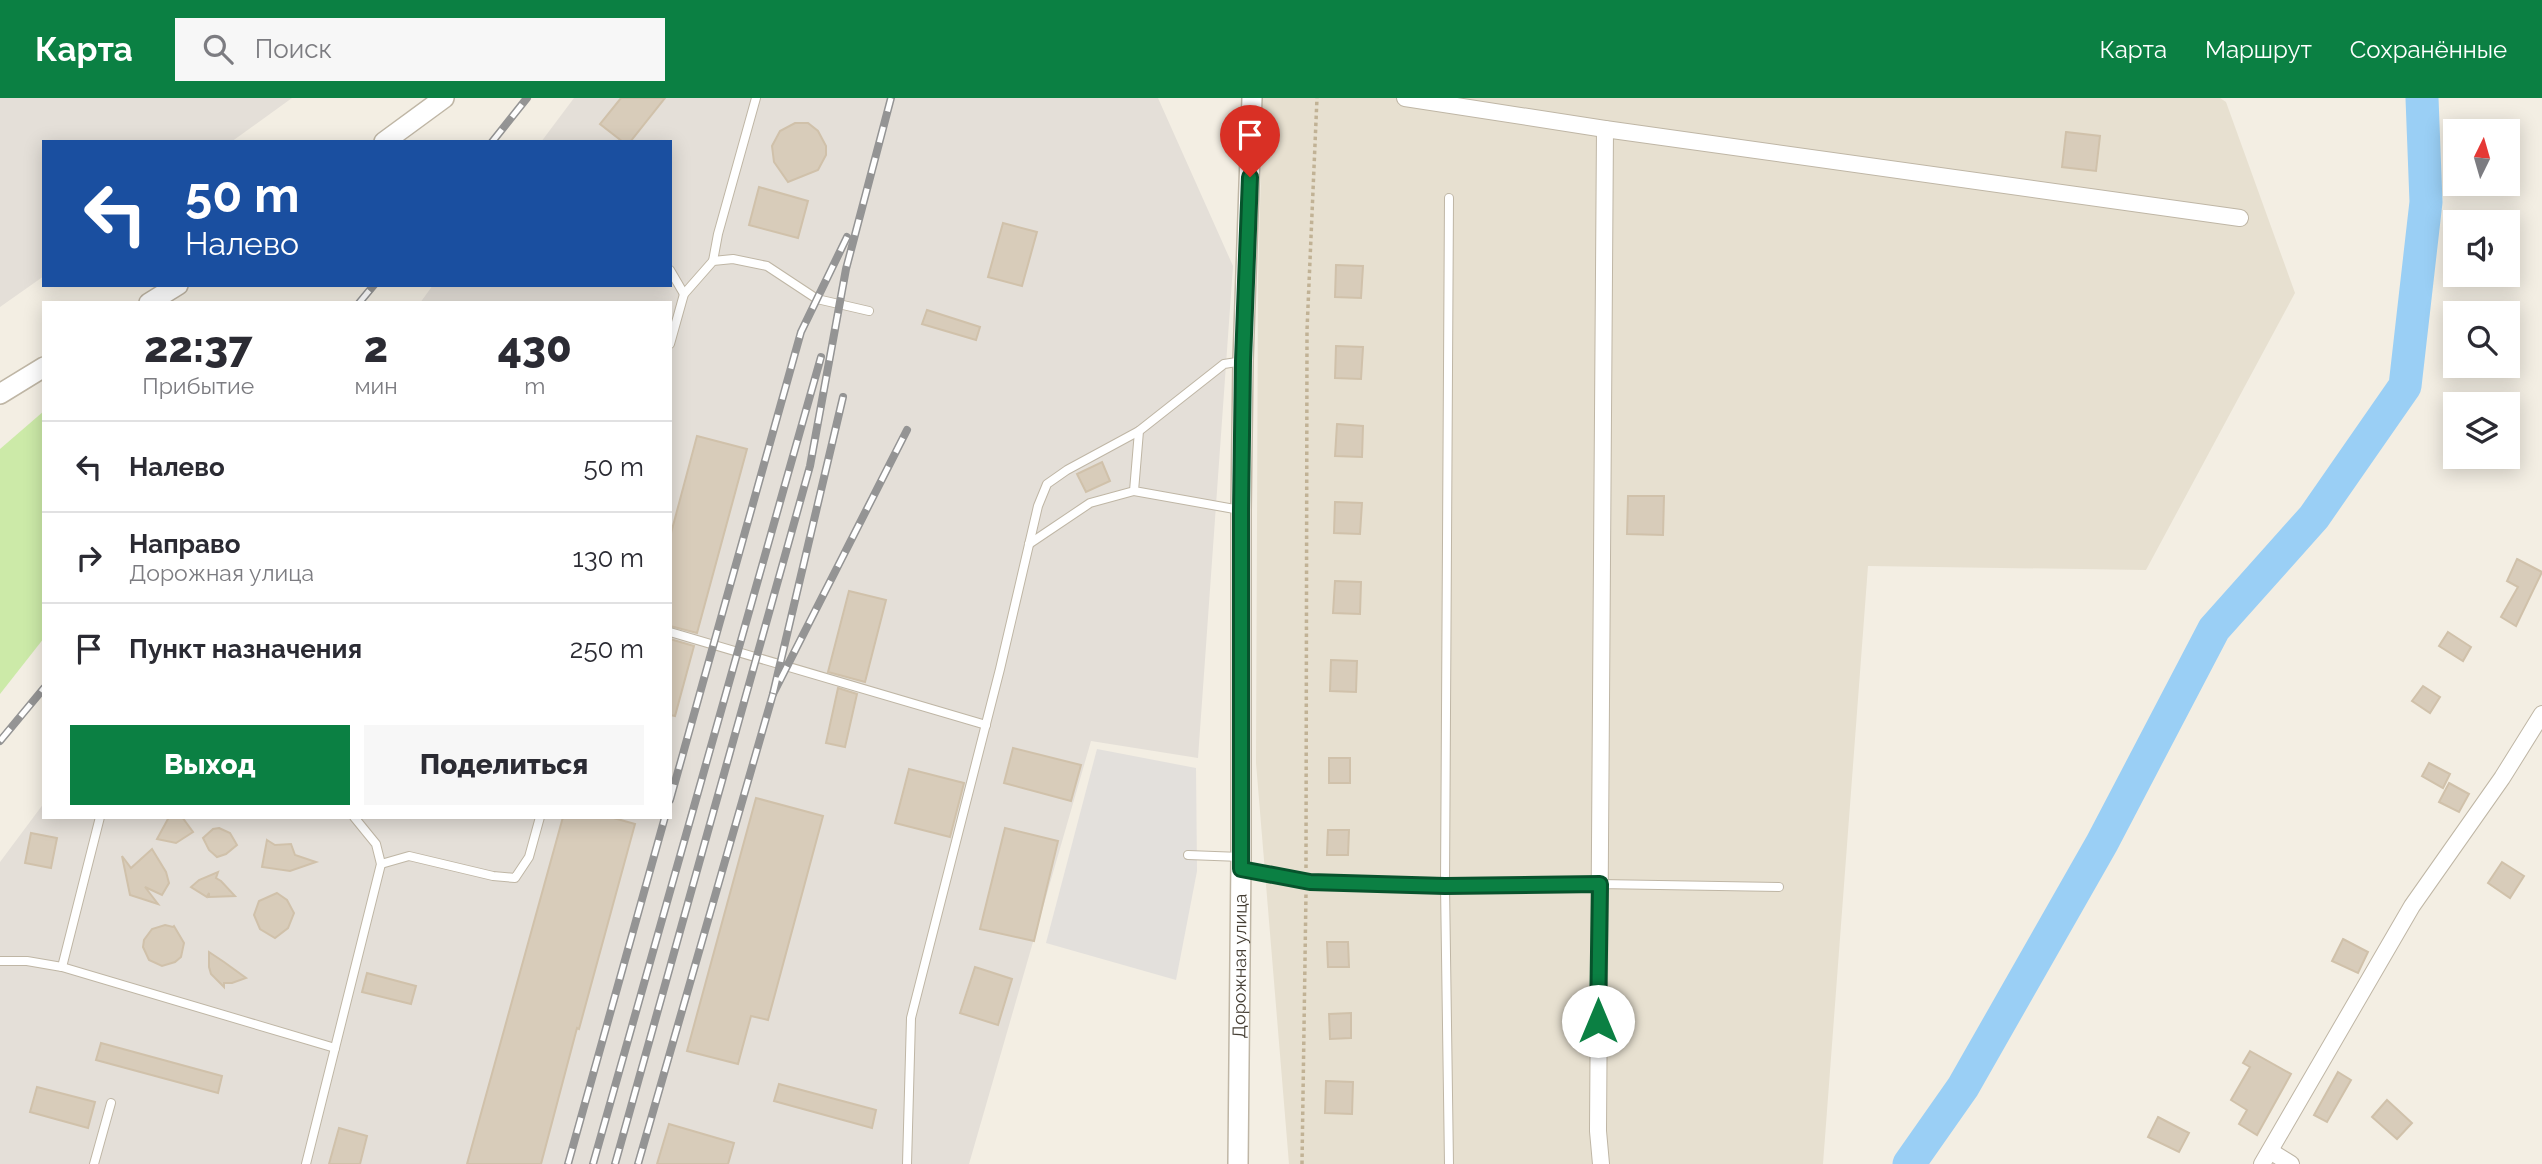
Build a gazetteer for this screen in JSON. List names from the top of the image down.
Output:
{
  "streets": {
    "street": ["Дорожная улица"]
  },
  "north": "top",
  "page": {
    "header": "Карта",
    "search": "Поиск",
    "nav": ["Карта", "Маршрут", "Сохранённые"],
    "turn": ["50 m", "Налево"],
    "eta": [
      "22:37",
      "Прибытие",
      "2",
      "мин",
      "430",
      "m"
    ],
    "list": [
      {
        "name": "Налево",
        "value": "50 m"
      },
      {
        "name": "Направо",
        "note": "Дорожная улица",
        "value": "130 m"
      },
      {
        "name": "Пункт назначения",
        "value": "250 m"
      }
    ],
    "buttons": ["Выход", "Поделиться"]
  }
}
